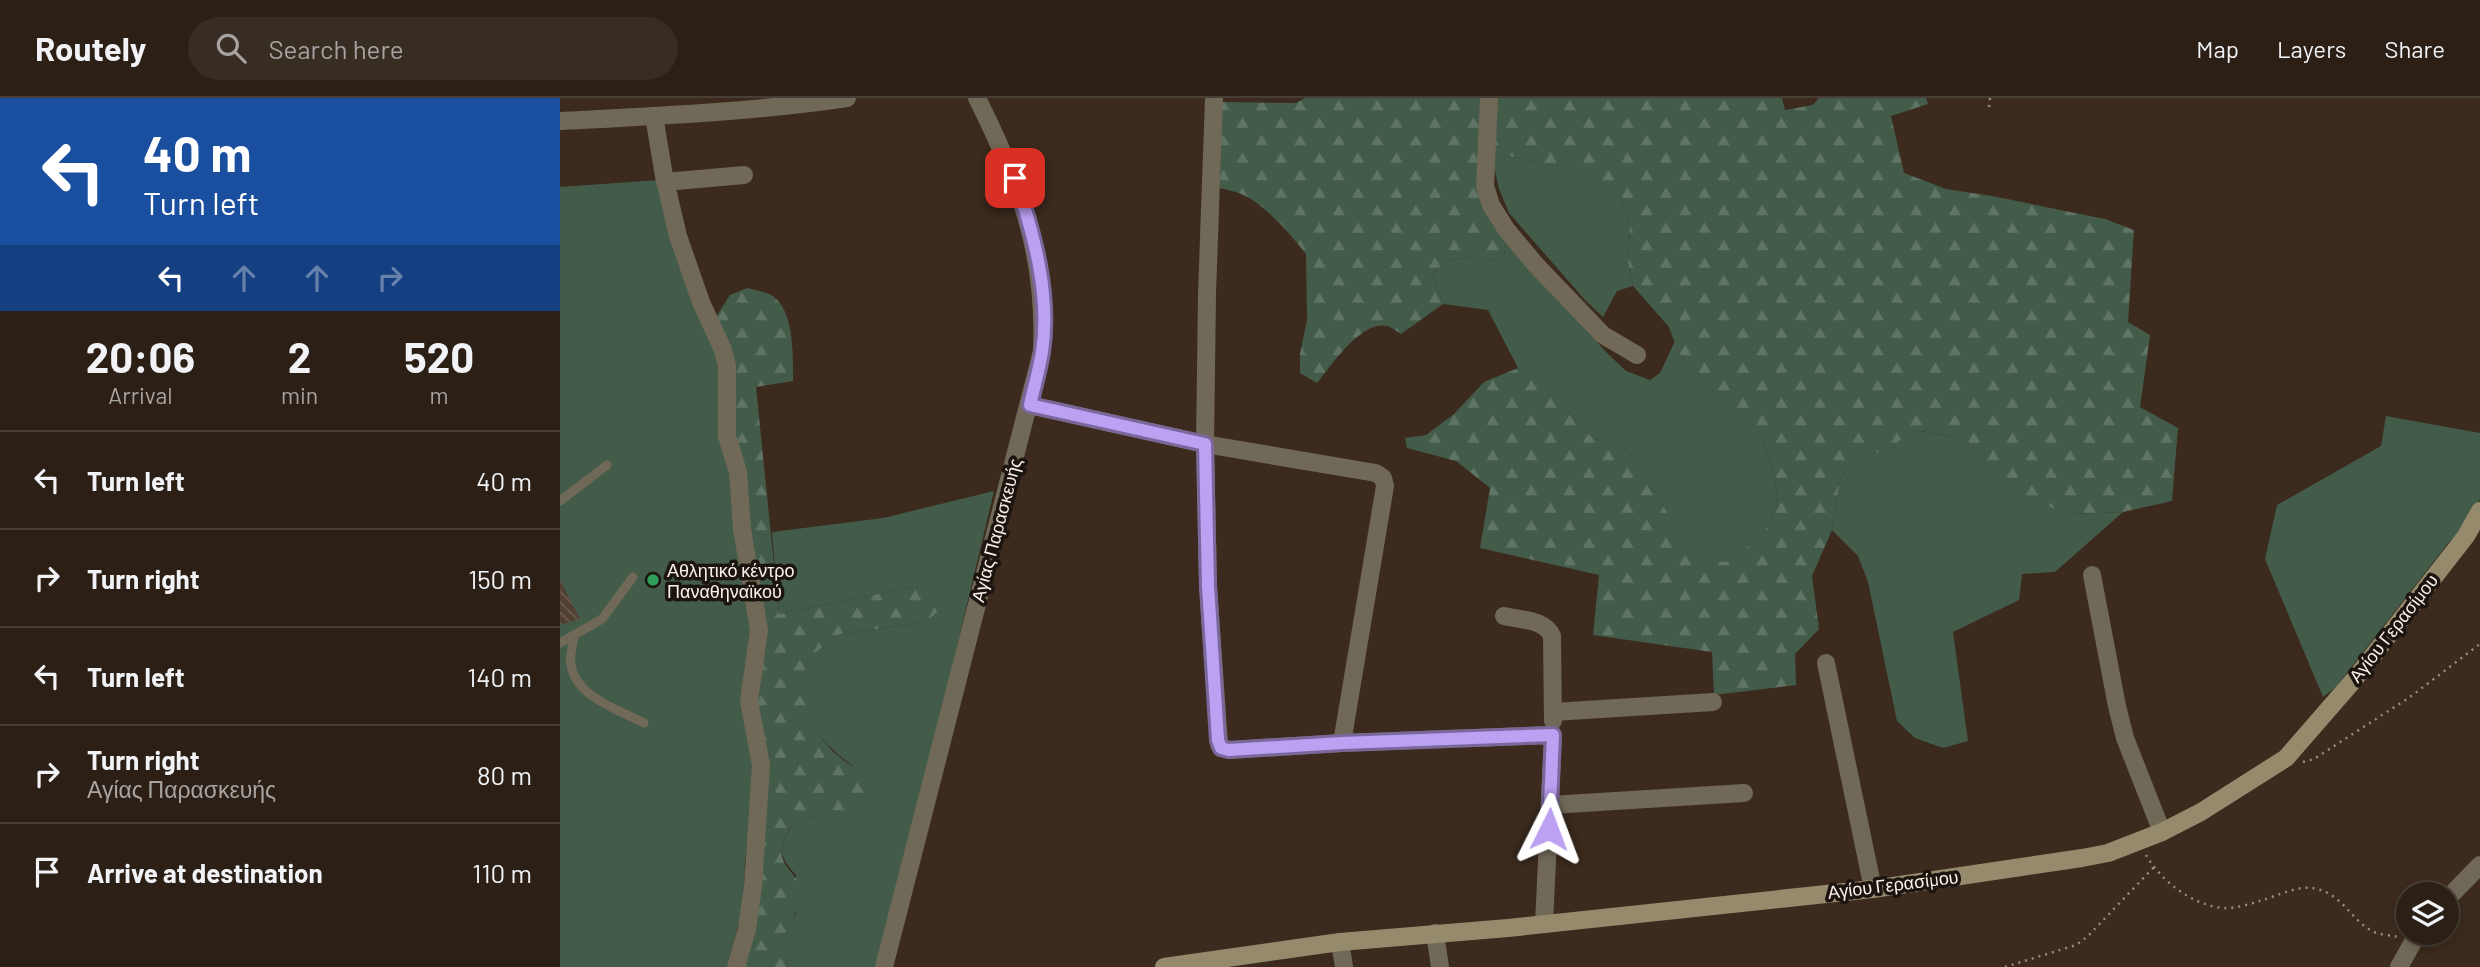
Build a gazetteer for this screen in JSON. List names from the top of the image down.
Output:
{
  "streets": {
    "street": ["Αγίας Παρασκευής", "Αγίου Γερασίμου"]
  },
  "places": ["Αθλητικό κέντρο Παναθηναϊκού"],
  "page": {
    "header": "Routely",
    "search": "Search here",
    "nav": ["Map", "Layers", "Share"],
    "turn": ["40 m", "Turn left"],
    "eta": [
      "20:06",
      "Arrival",
      "2",
      "min",
      "520",
      "m"
    ],
    "list": [
      {
        "name": "Turn left",
        "value": "40 m"
      },
      {
        "name": "Turn right",
        "value": "150 m"
      },
      {
        "name": "Turn left",
        "value": "140 m"
      },
      {
        "name": "Turn right",
        "note": "Αγίας Παρασκευής",
        "value": "80 m"
      },
      {
        "name": "Arrive at destination",
        "value": "110 m"
      }
    ]
  }
}
